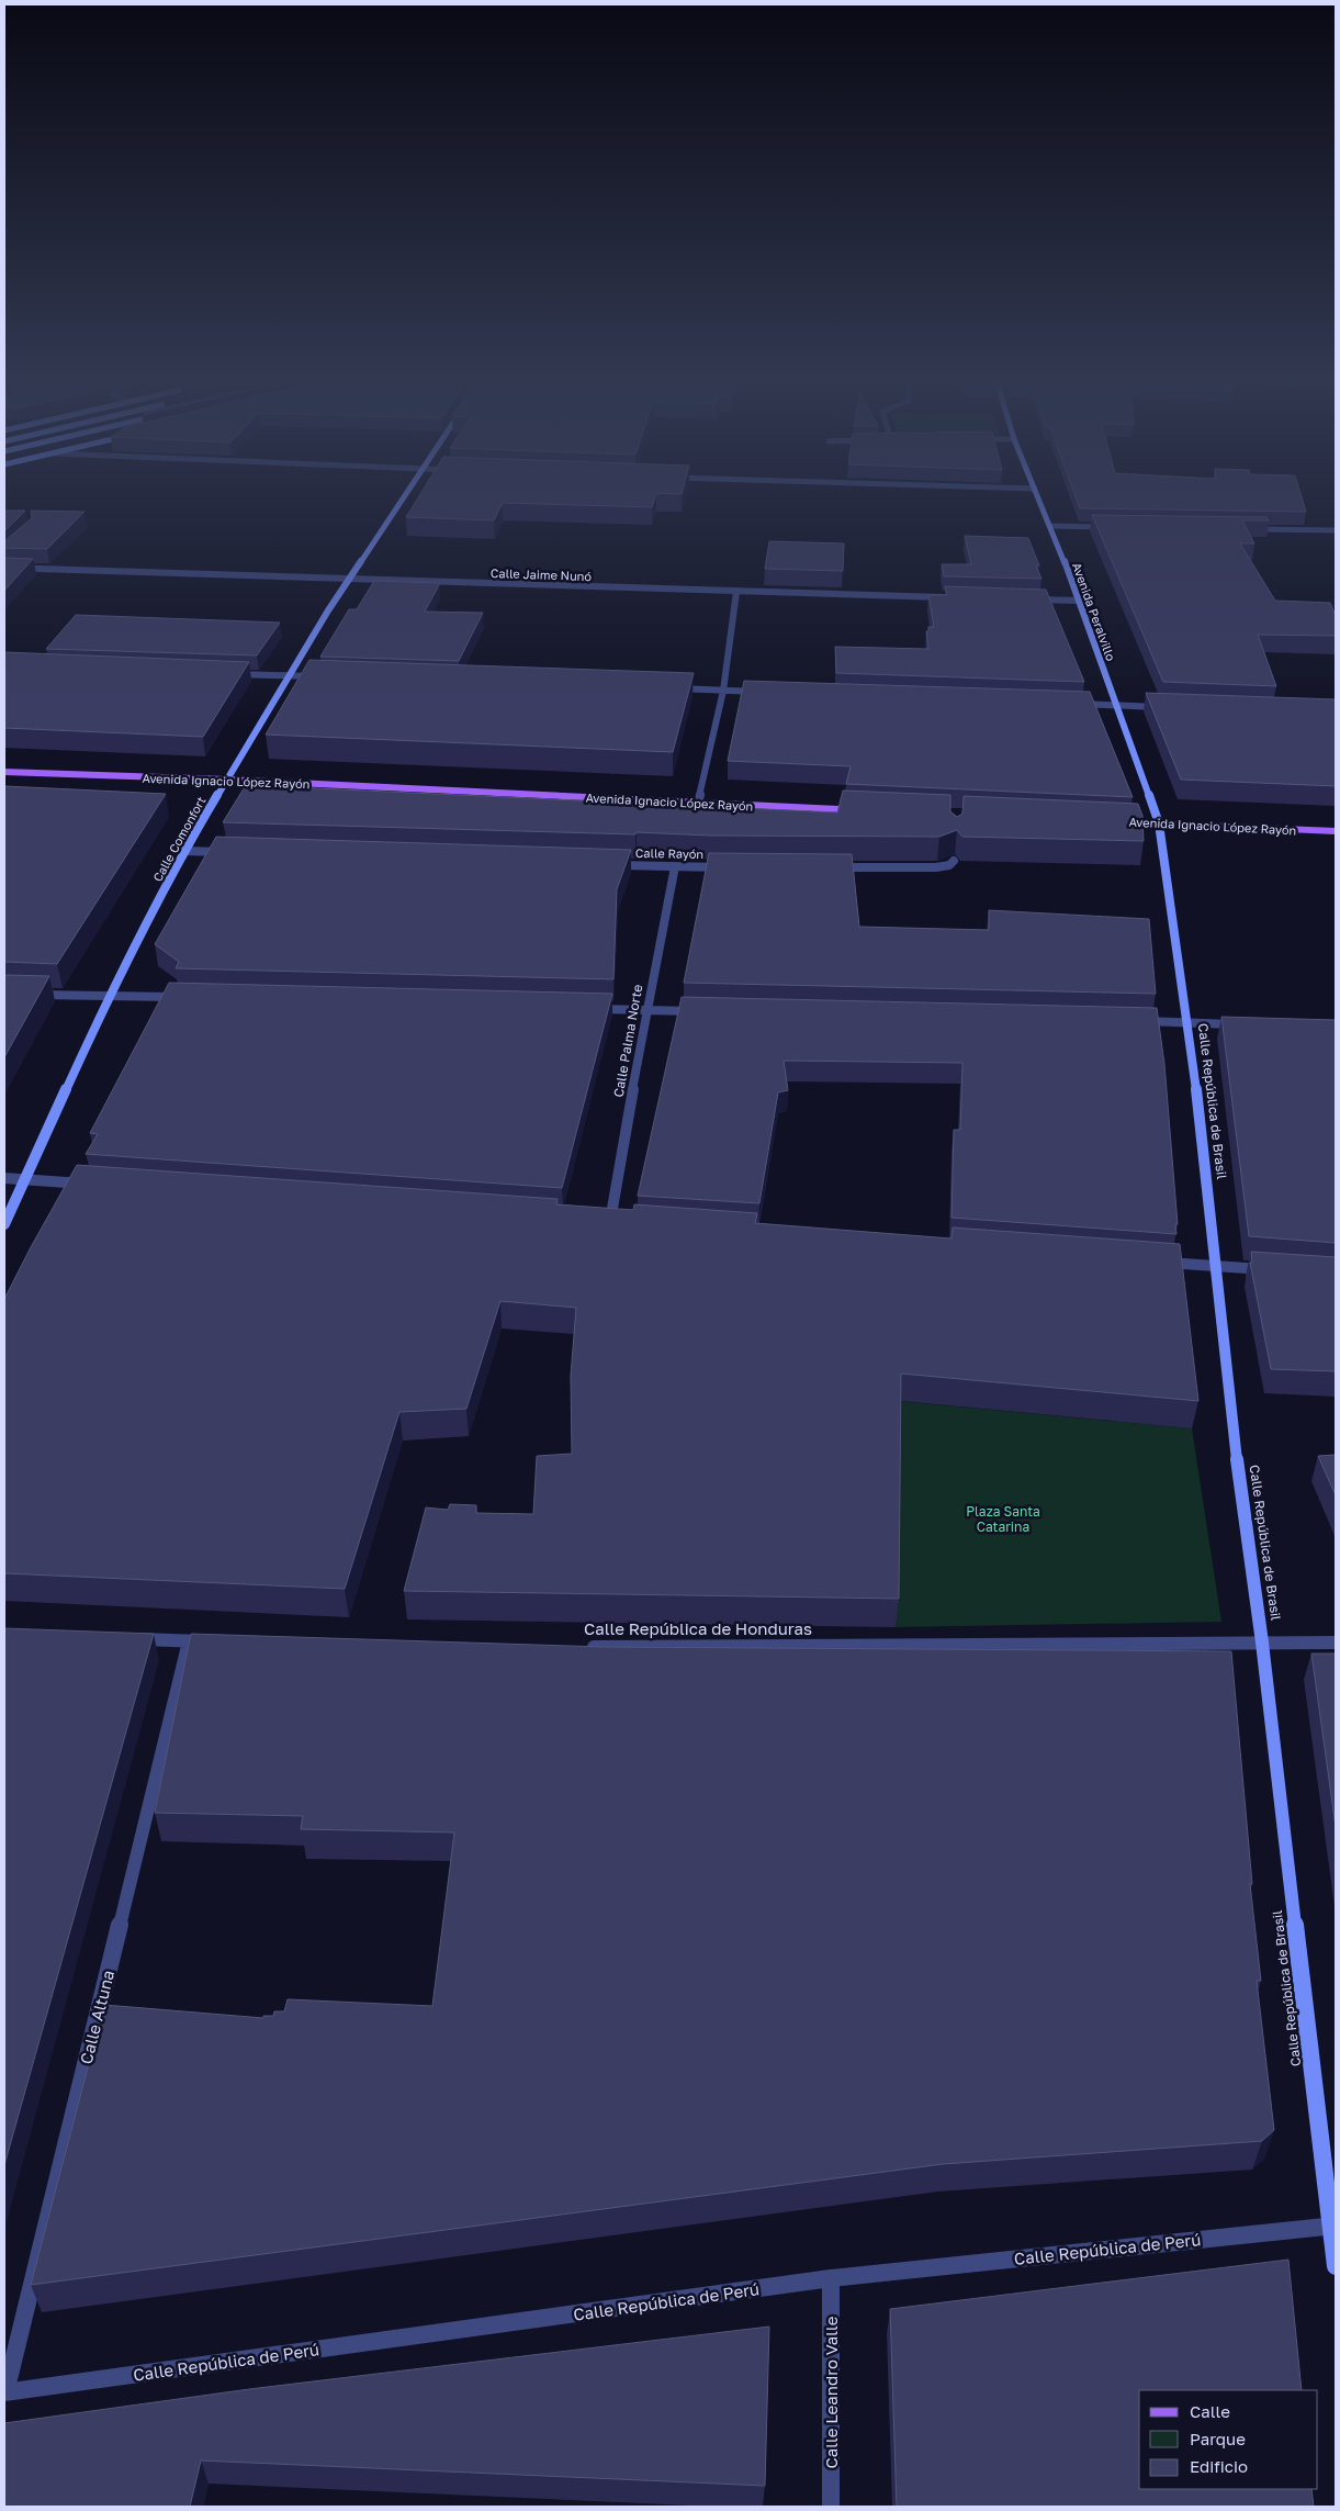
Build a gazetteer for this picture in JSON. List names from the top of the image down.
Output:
{
  "streets": {
    "main road": ["Avenida Ignacio López Rayón"],
    "street": [
      "Calle Jaime Nunó",
      "Avenida Peralvillo",
      "Calle Comonfort",
      "Calle Rayón",
      "Calle Palma Norte",
      "Calle República de Brasil",
      "Calle República de Honduras",
      "Calle Altuna",
      "Calle República de Perú",
      "Calle Leandro Valle"
    ]
  },
  "crossings": [
    ["Calle Jaime Nunó", "Calle Comonfort"],
    ["Avenida Peralvillo", "Avenida Ignacio López Rayón"],
    ["Avenida Peralvillo", "Calle República de Brasil"],
    ["Avenida Ignacio López Rayón", "Calle Comonfort"],
    ["Avenida Ignacio López Rayón", "Calle República de Brasil"],
    ["Calle Rayón", "Calle Palma Norte"],
    ["Calle República de Brasil", "Calle República de Honduras"],
    ["Calle República de Brasil", "Calle República de Perú"],
    ["Calle Altuna", "Calle República de Perú"],
    ["Calle República de Perú", "Calle Leandro Valle"]
  ],
  "parks": ["Plaza Santa Catarina"],
  "legend": ["Calle", "Parque", "Edificio"]
}
